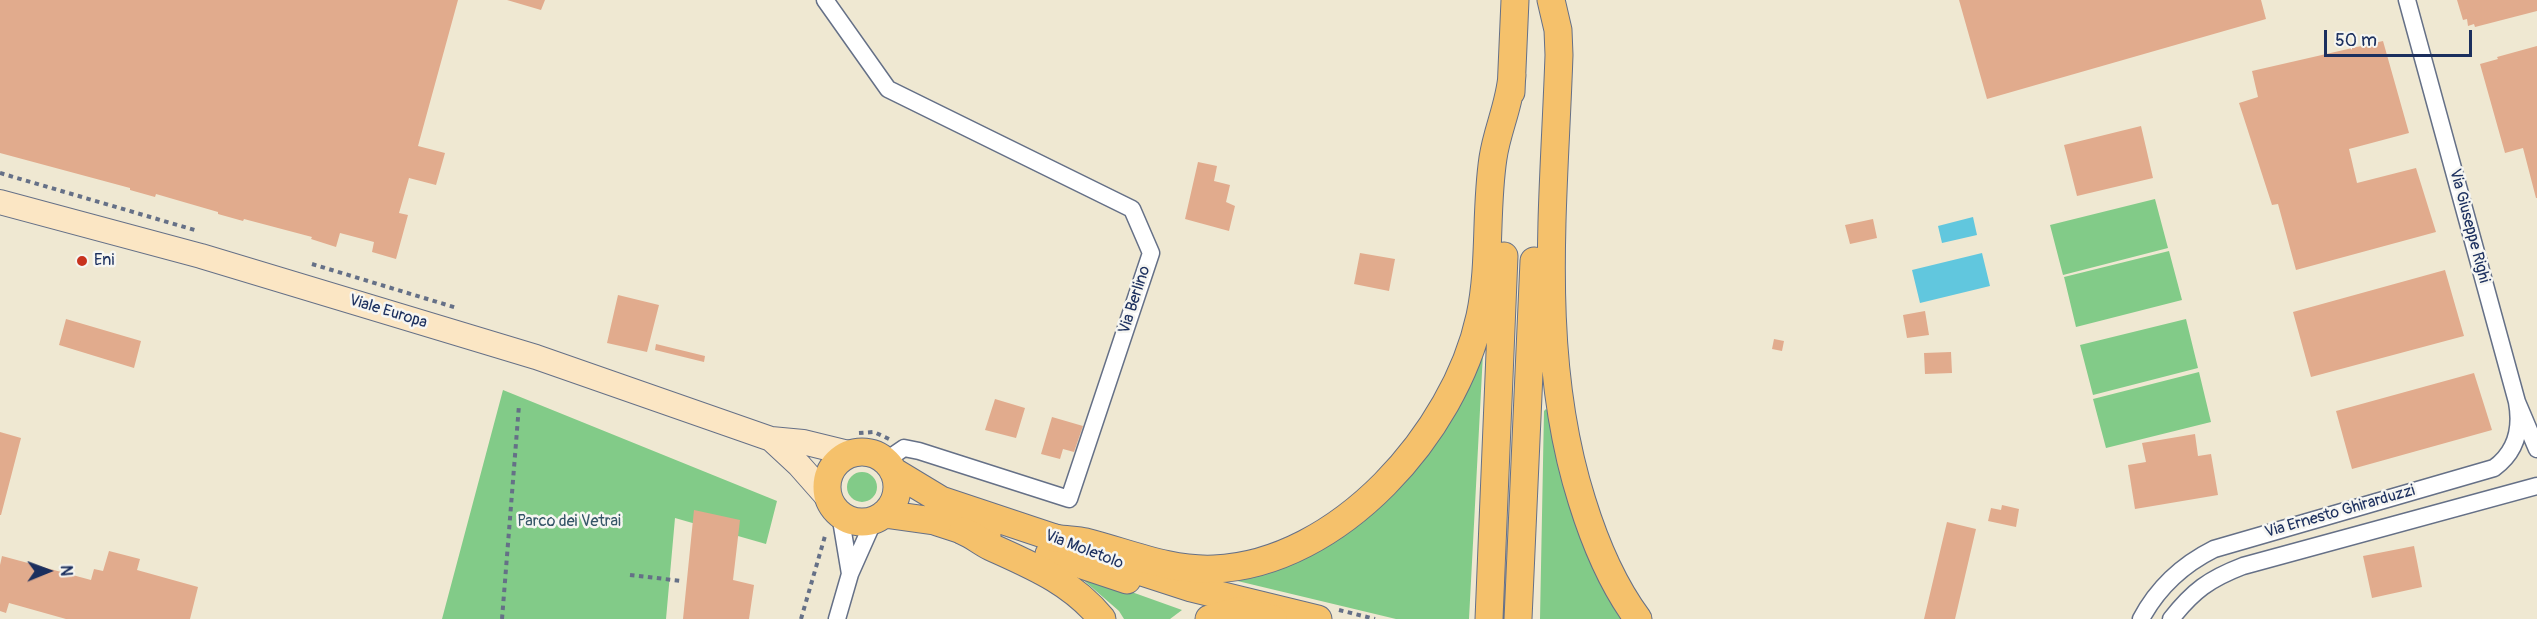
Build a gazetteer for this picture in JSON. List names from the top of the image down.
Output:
{
  "streets": {
    "main road": ["Viale Europa", "Via Moletolo"],
    "street": ["Via Giuseppe Righi", "Via Berlino", "Via Ernesto Ghirarduzzi"]
  },
  "crossings": [
    ["Via Giuseppe Righi", "Via Ernesto Ghirarduzzi"],
    ["Via Berlino", "Via Moletolo"],
    ["Viale Europa", "Via Moletolo"]
  ],
  "parks": ["Parco dei Vetrai"],
  "places": ["Eni"],
  "scale_bar": "50 m",
  "north": "right"
}
